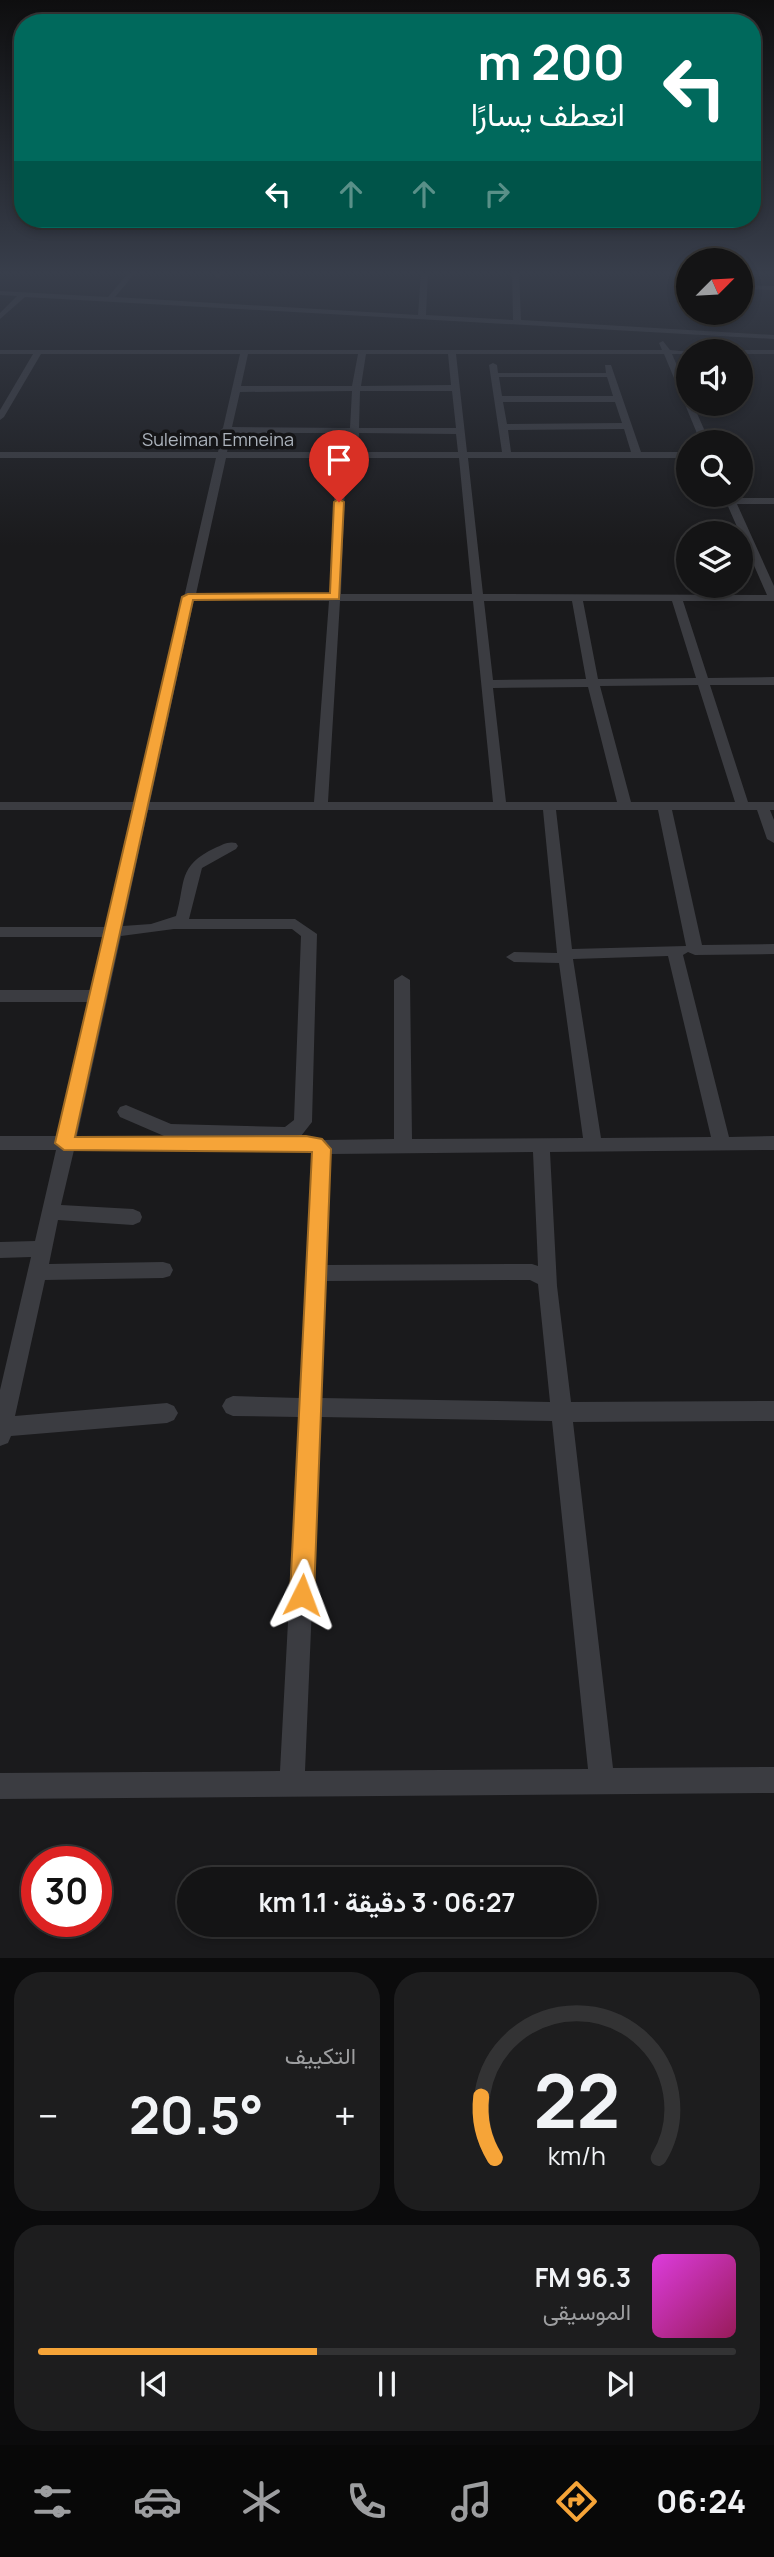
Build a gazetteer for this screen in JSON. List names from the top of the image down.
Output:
{
  "streets": {
    "street": ["Suleiman Emneina"]
  },
  "north": "top right",
  "page": {
    "turn": ["200 m", "انعطف يسارًا"],
    "limit": "30",
    "trip": "06:27 · 3 دقيقة · 1.1 km",
    "tile": "التكييف",
    "heat": ["−", "20.5°", "+"],
    "song": ["96.3 FM", "الموسيقى"],
    "tabs": "06:24",
    "gauge": ["22", "km/h"]
  }
}
